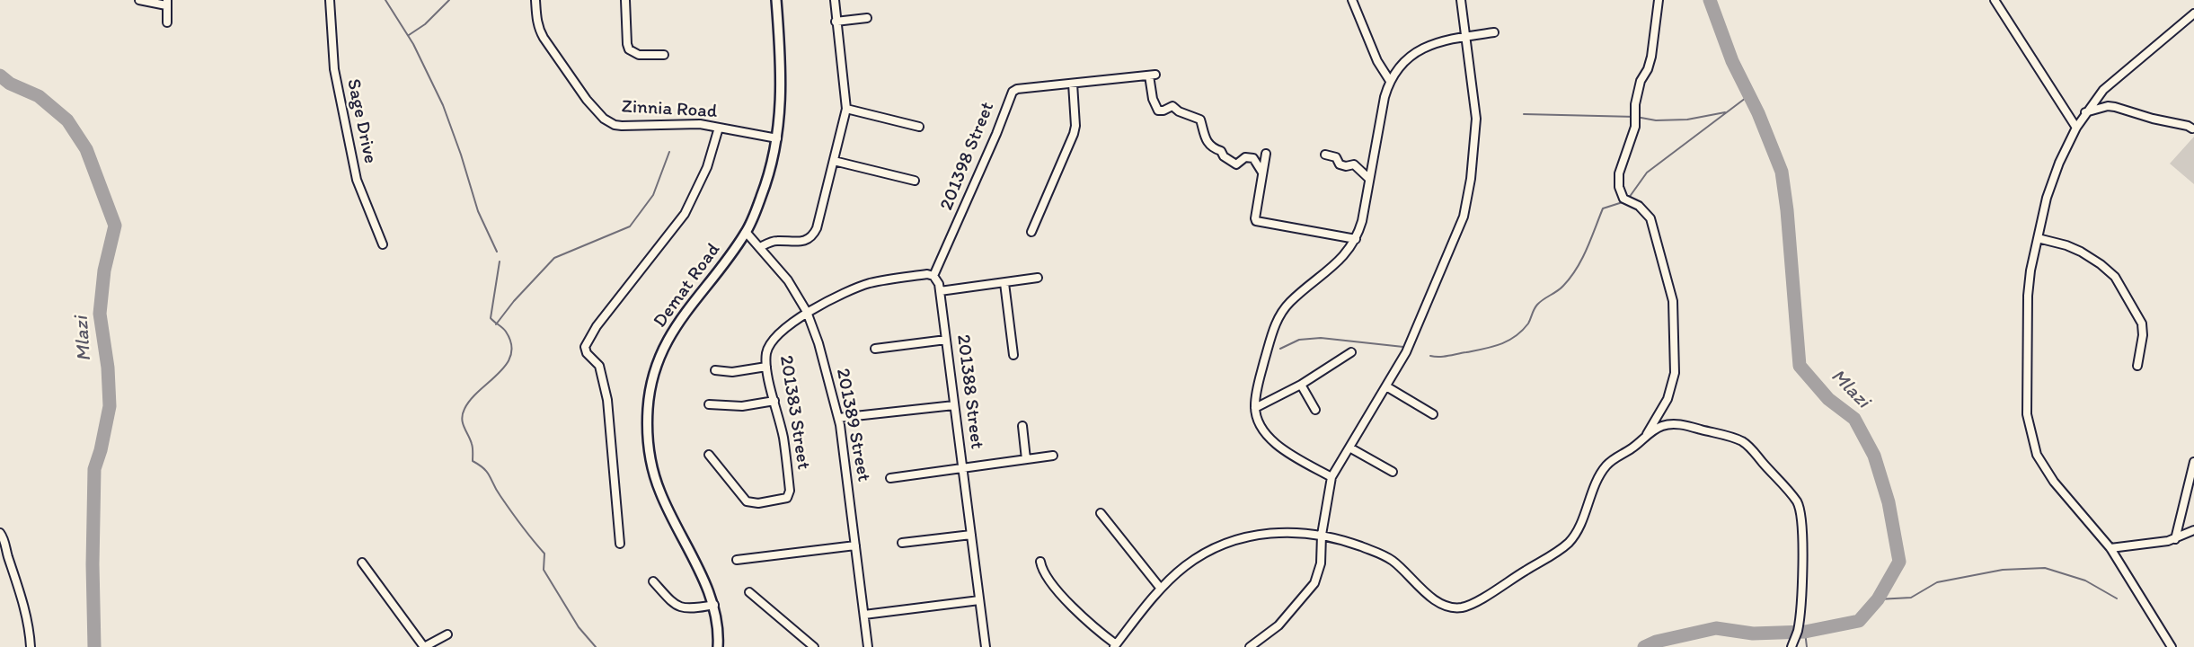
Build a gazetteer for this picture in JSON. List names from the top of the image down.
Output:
{
  "streets": {
    "street": [
      "Zinnia Road",
      "Sage Drive",
      "201398 Street",
      "Demat Road",
      "201388 Street",
      "201383 Street",
      "201389 Street"
    ]
  },
  "crossings": [
    ["Zinnia Road", "Demat Road"],
    ["201398 Street", "201388 Street"],
    ["Demat Road", "201389 Street"],
    ["201383 Street", "201389 Street"]
  ],
  "water": ["Mlazi"]
}
